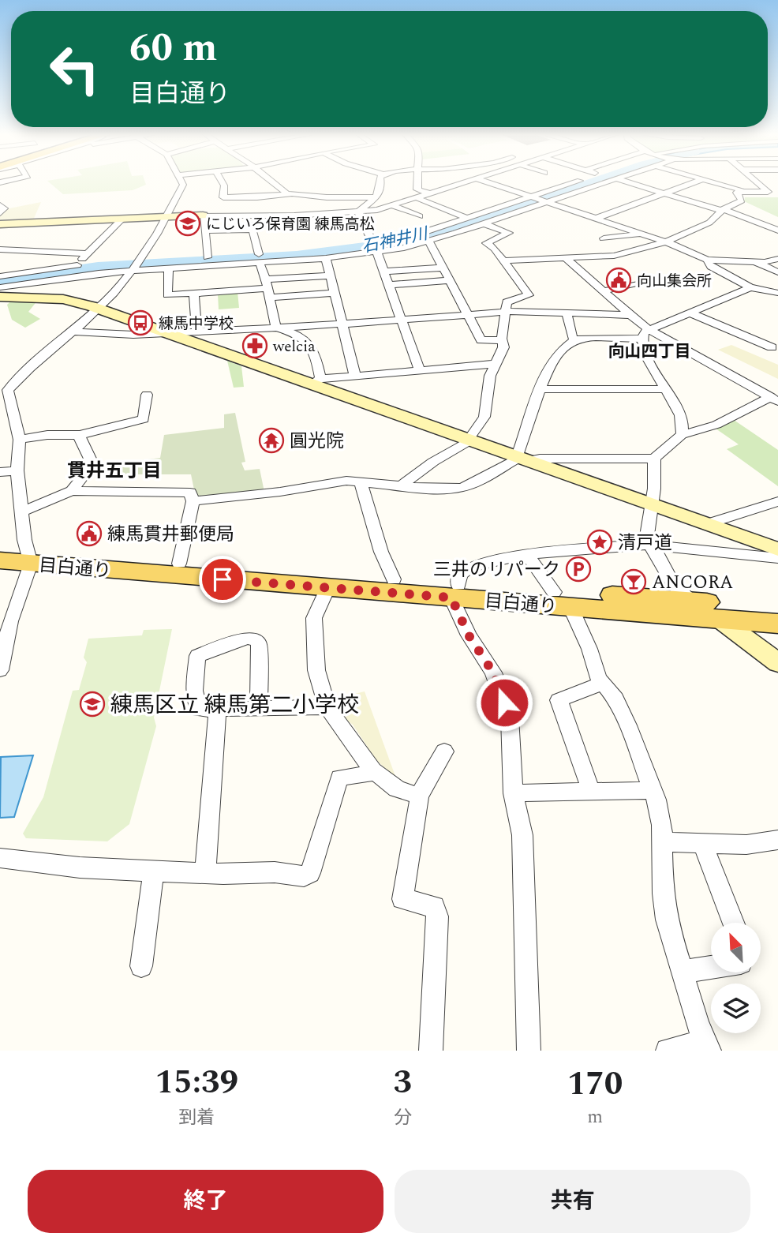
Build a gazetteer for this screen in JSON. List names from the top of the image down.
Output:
{
  "streets": {
    "main road": ["目白通り"]
  },
  "districts": ["向山四丁目", "貫井五丁目"],
  "water": ["石神井川"],
  "places": {
    "school or university": ["にじいろ保育園 練馬高松", "練馬区立 練馬第二小学校"],
    "public building": ["向山集会所", "練馬貫井郵便局"],
    "bus stop": ["練馬中学校"],
    "pharmacy": ["welcia"],
    "temple": ["圓光院"],
    "place": ["清戸道"],
    "parking": ["三井のリパーク"],
    "bar": ["ANCORA"]
  },
  "north": "top left",
  "page": {
    "turn": ["60 m", "目白通り"],
    "eta": [
      "15:39",
      "到着",
      "3",
      "分",
      "170",
      "m"
    ],
    "buttons": ["終了", "共有"]
  }
}
